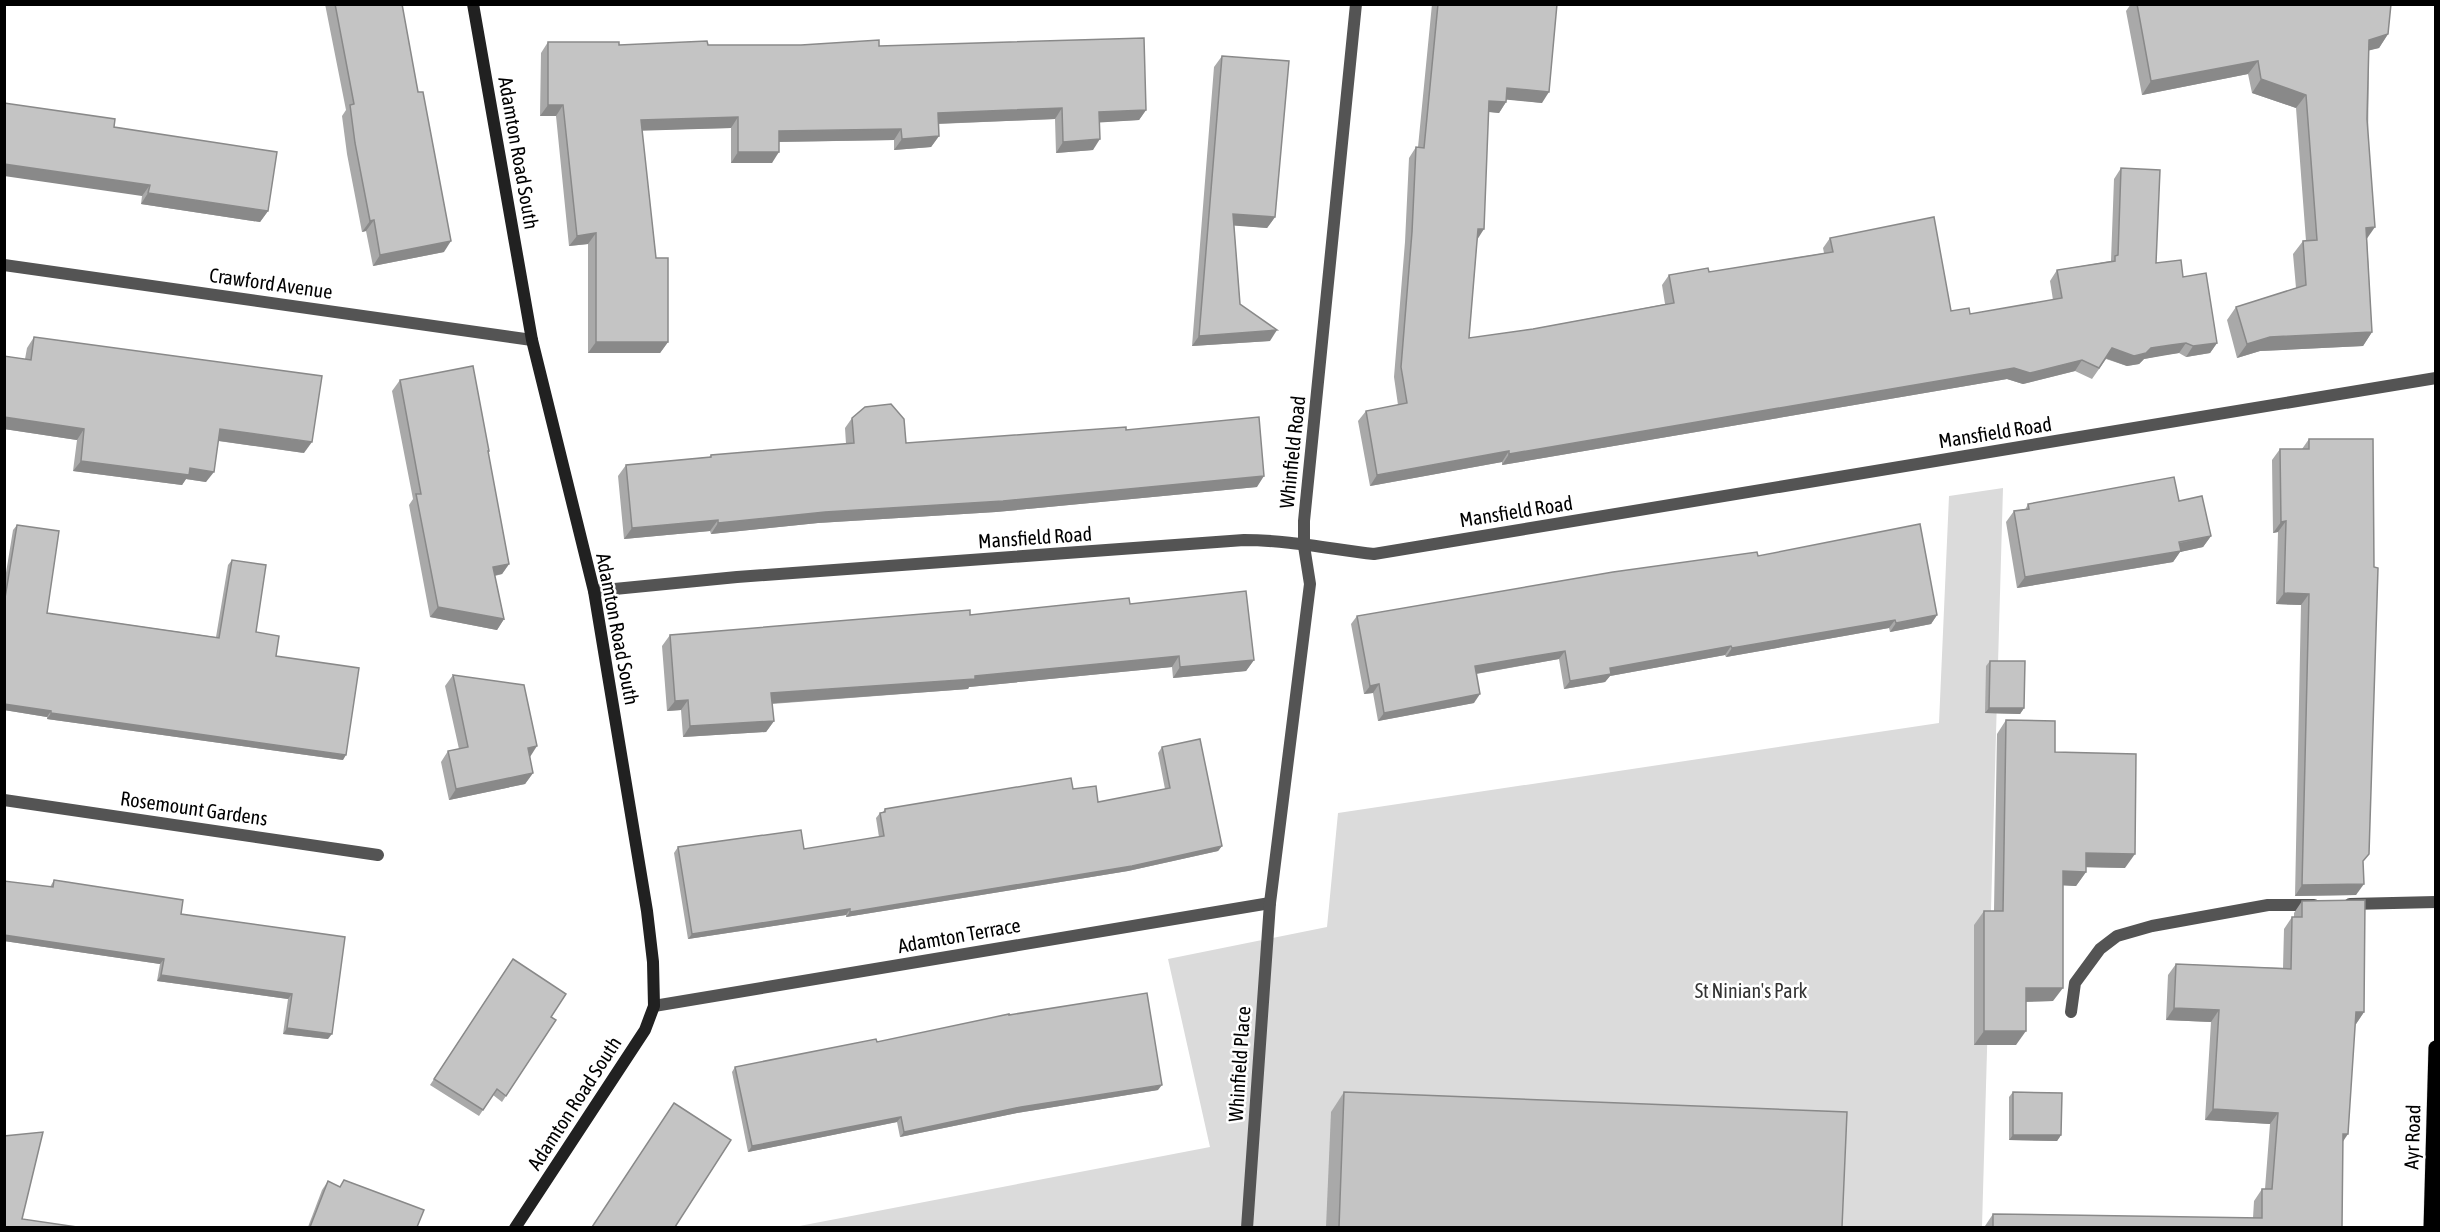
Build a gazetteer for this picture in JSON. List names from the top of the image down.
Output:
{
  "streets": {
    "main road": ["Ayr Road"],
    "street": [
      "Adamton Road South",
      "Crawford Avenue",
      "Mansfield Road",
      "Whinfield Road",
      "Rosemount Gardens",
      "Adamton Terrace",
      "Whinfield Place"
    ]
  },
  "crossings": [
    ["Adamton Road South", "Crawford Avenue"],
    ["Adamton Road South", "Mansfield Road"],
    ["Adamton Road South", "Adamton Terrace"],
    ["Mansfield Road", "Whinfield Road"],
    ["Whinfield Road", "Adamton Terrace"],
    ["Whinfield Road", "Whinfield Place"],
    ["Adamton Terrace", "Whinfield Place"]
  ],
  "parks": ["St Ninian's Park"]
}
